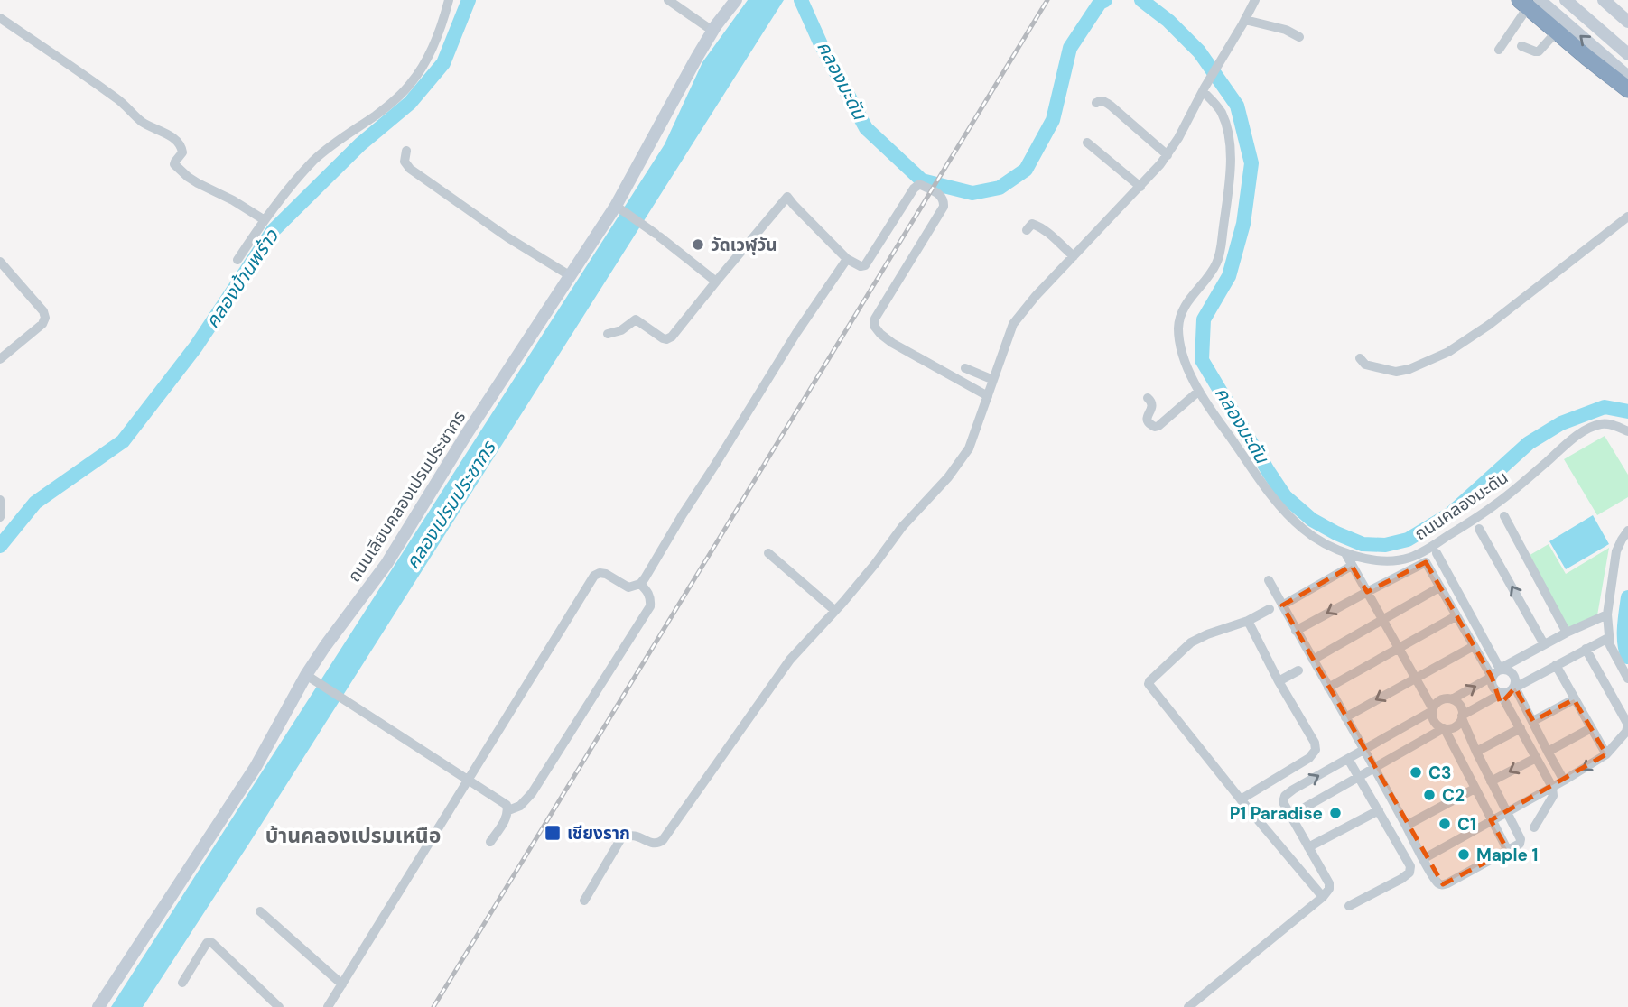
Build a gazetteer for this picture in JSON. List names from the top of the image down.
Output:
{
  "streets": {
    "street": ["ถนนเลียบคลองเปรมประชากร", "ถนนคลองมะดัน"]
  },
  "districts": ["บ้านคลองเปรมเหนือ"],
  "water": ["คลองมะดัน", "คลองบ้านพร้าว", "คลองเปรมประชากร"],
  "places": {
    "other": [
      "วัดเวฬุวัน",
      "C3",
      "C2",
      "P1 Paradise",
      "C1",
      "Maple 1"
    ],
    "transit": ["เชียงราก"]
  }
}
